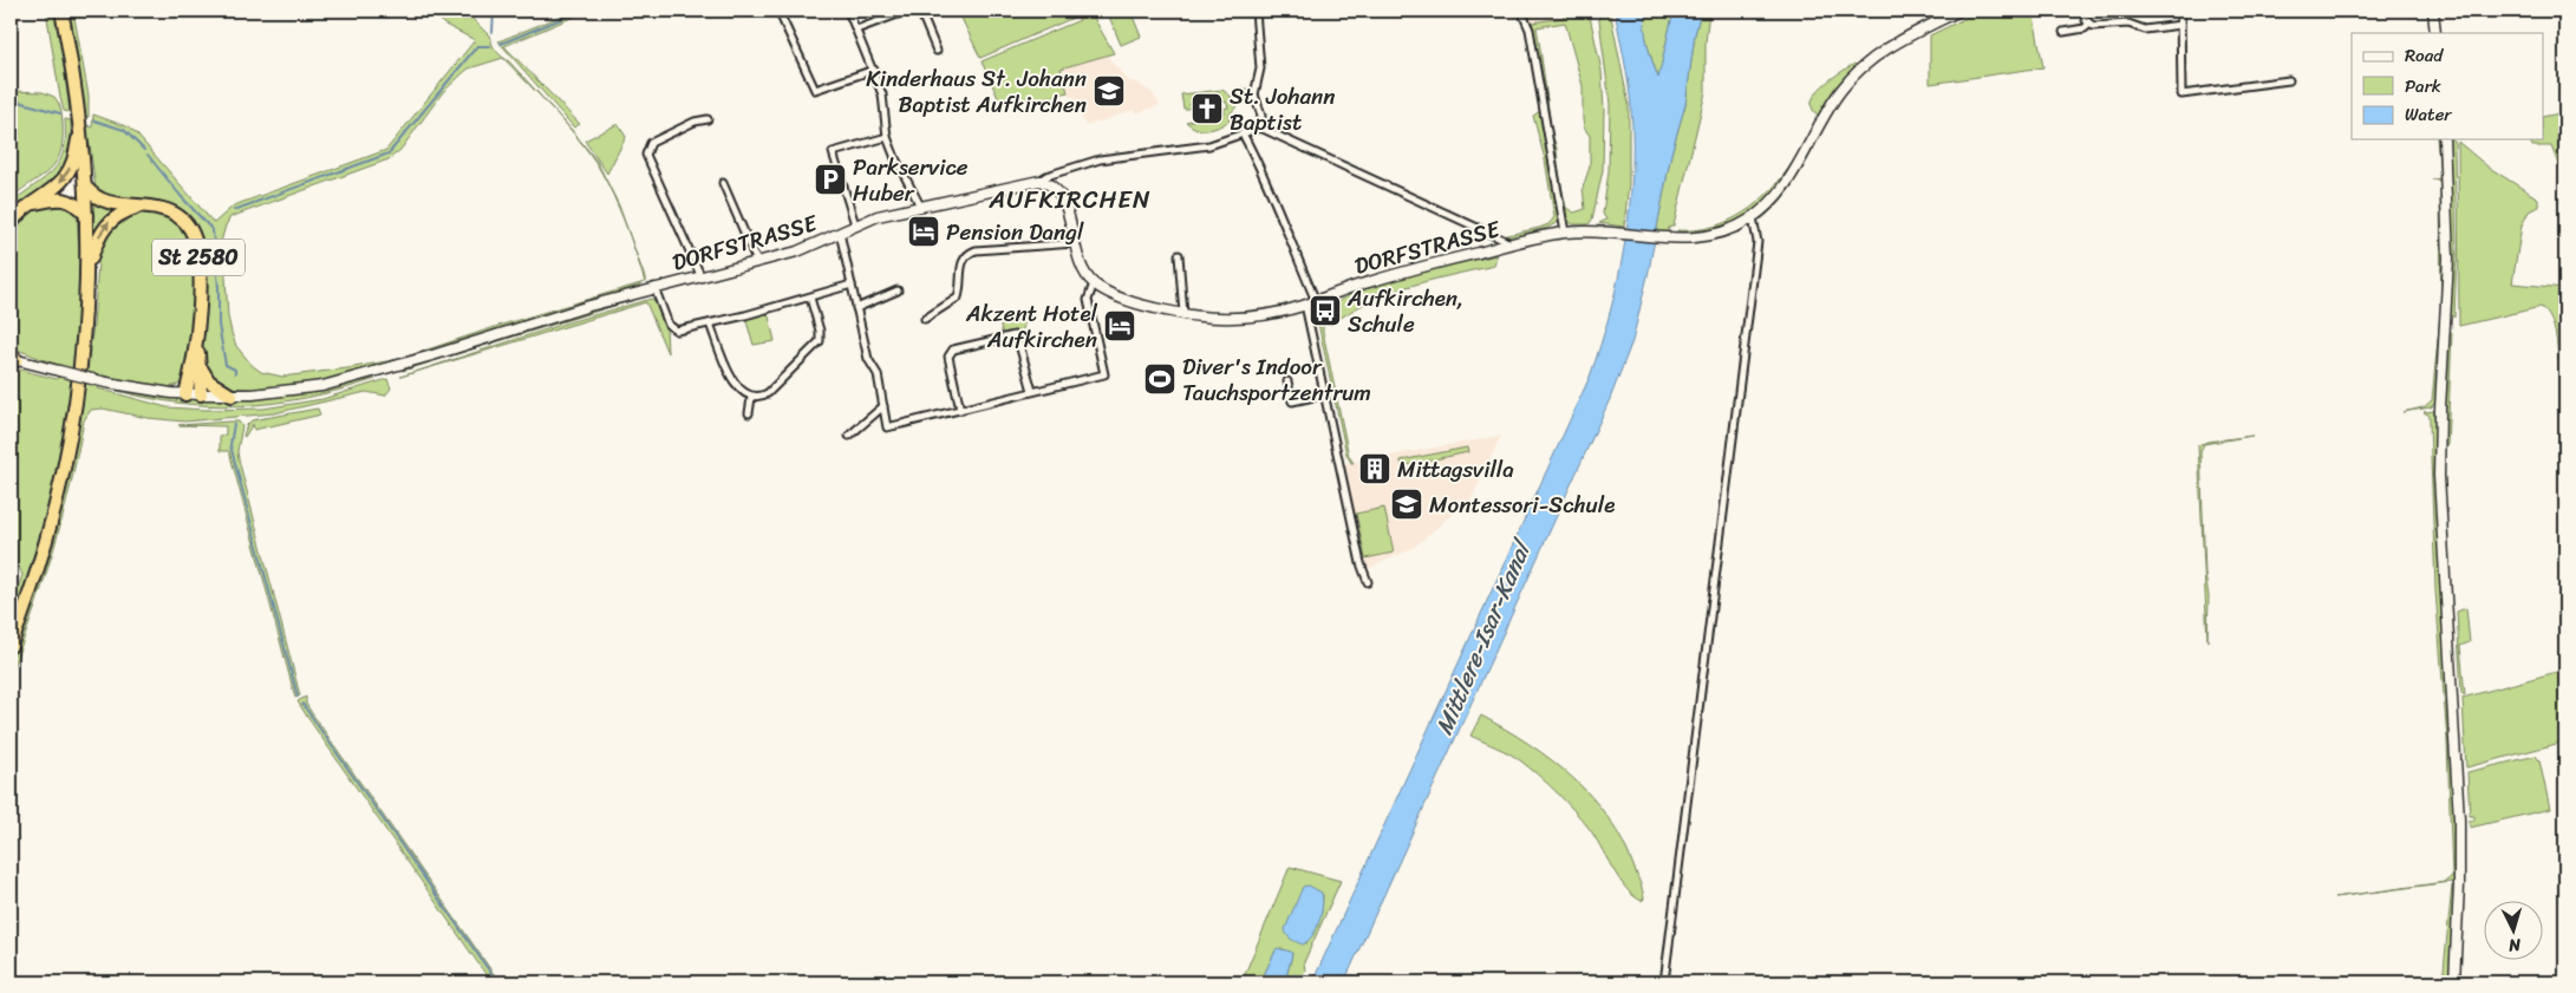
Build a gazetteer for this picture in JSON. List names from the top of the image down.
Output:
{
  "streets": {
    "highway": ["St 2580"],
    "street": ["DORFSTRASSE"]
  },
  "crossings": [
    ["DORFSTRASSE", "St 2580"]
  ],
  "districts": ["AUFKIRCHEN"],
  "water": ["Mittlere-Isar-Kanal"],
  "places": {
    "school or university": ["Kinderhaus St. Johann Baptist Aufkirchen", "Montessori-Schule"],
    "church": ["St. Johann Baptist"],
    "parking": ["Parkservice Huber"],
    "hotel": ["Pension Dangl", "Akzent Hotel Aufkirchen"],
    "bus stop": ["Aufkirchen, Schule"],
    "sports": ["Diver's Indoor Tauchsportzentrum"],
    "building": ["Mittagsvilla"]
  },
  "legend": ["Road", "Park", "Water"],
  "north": "bottom"
}
